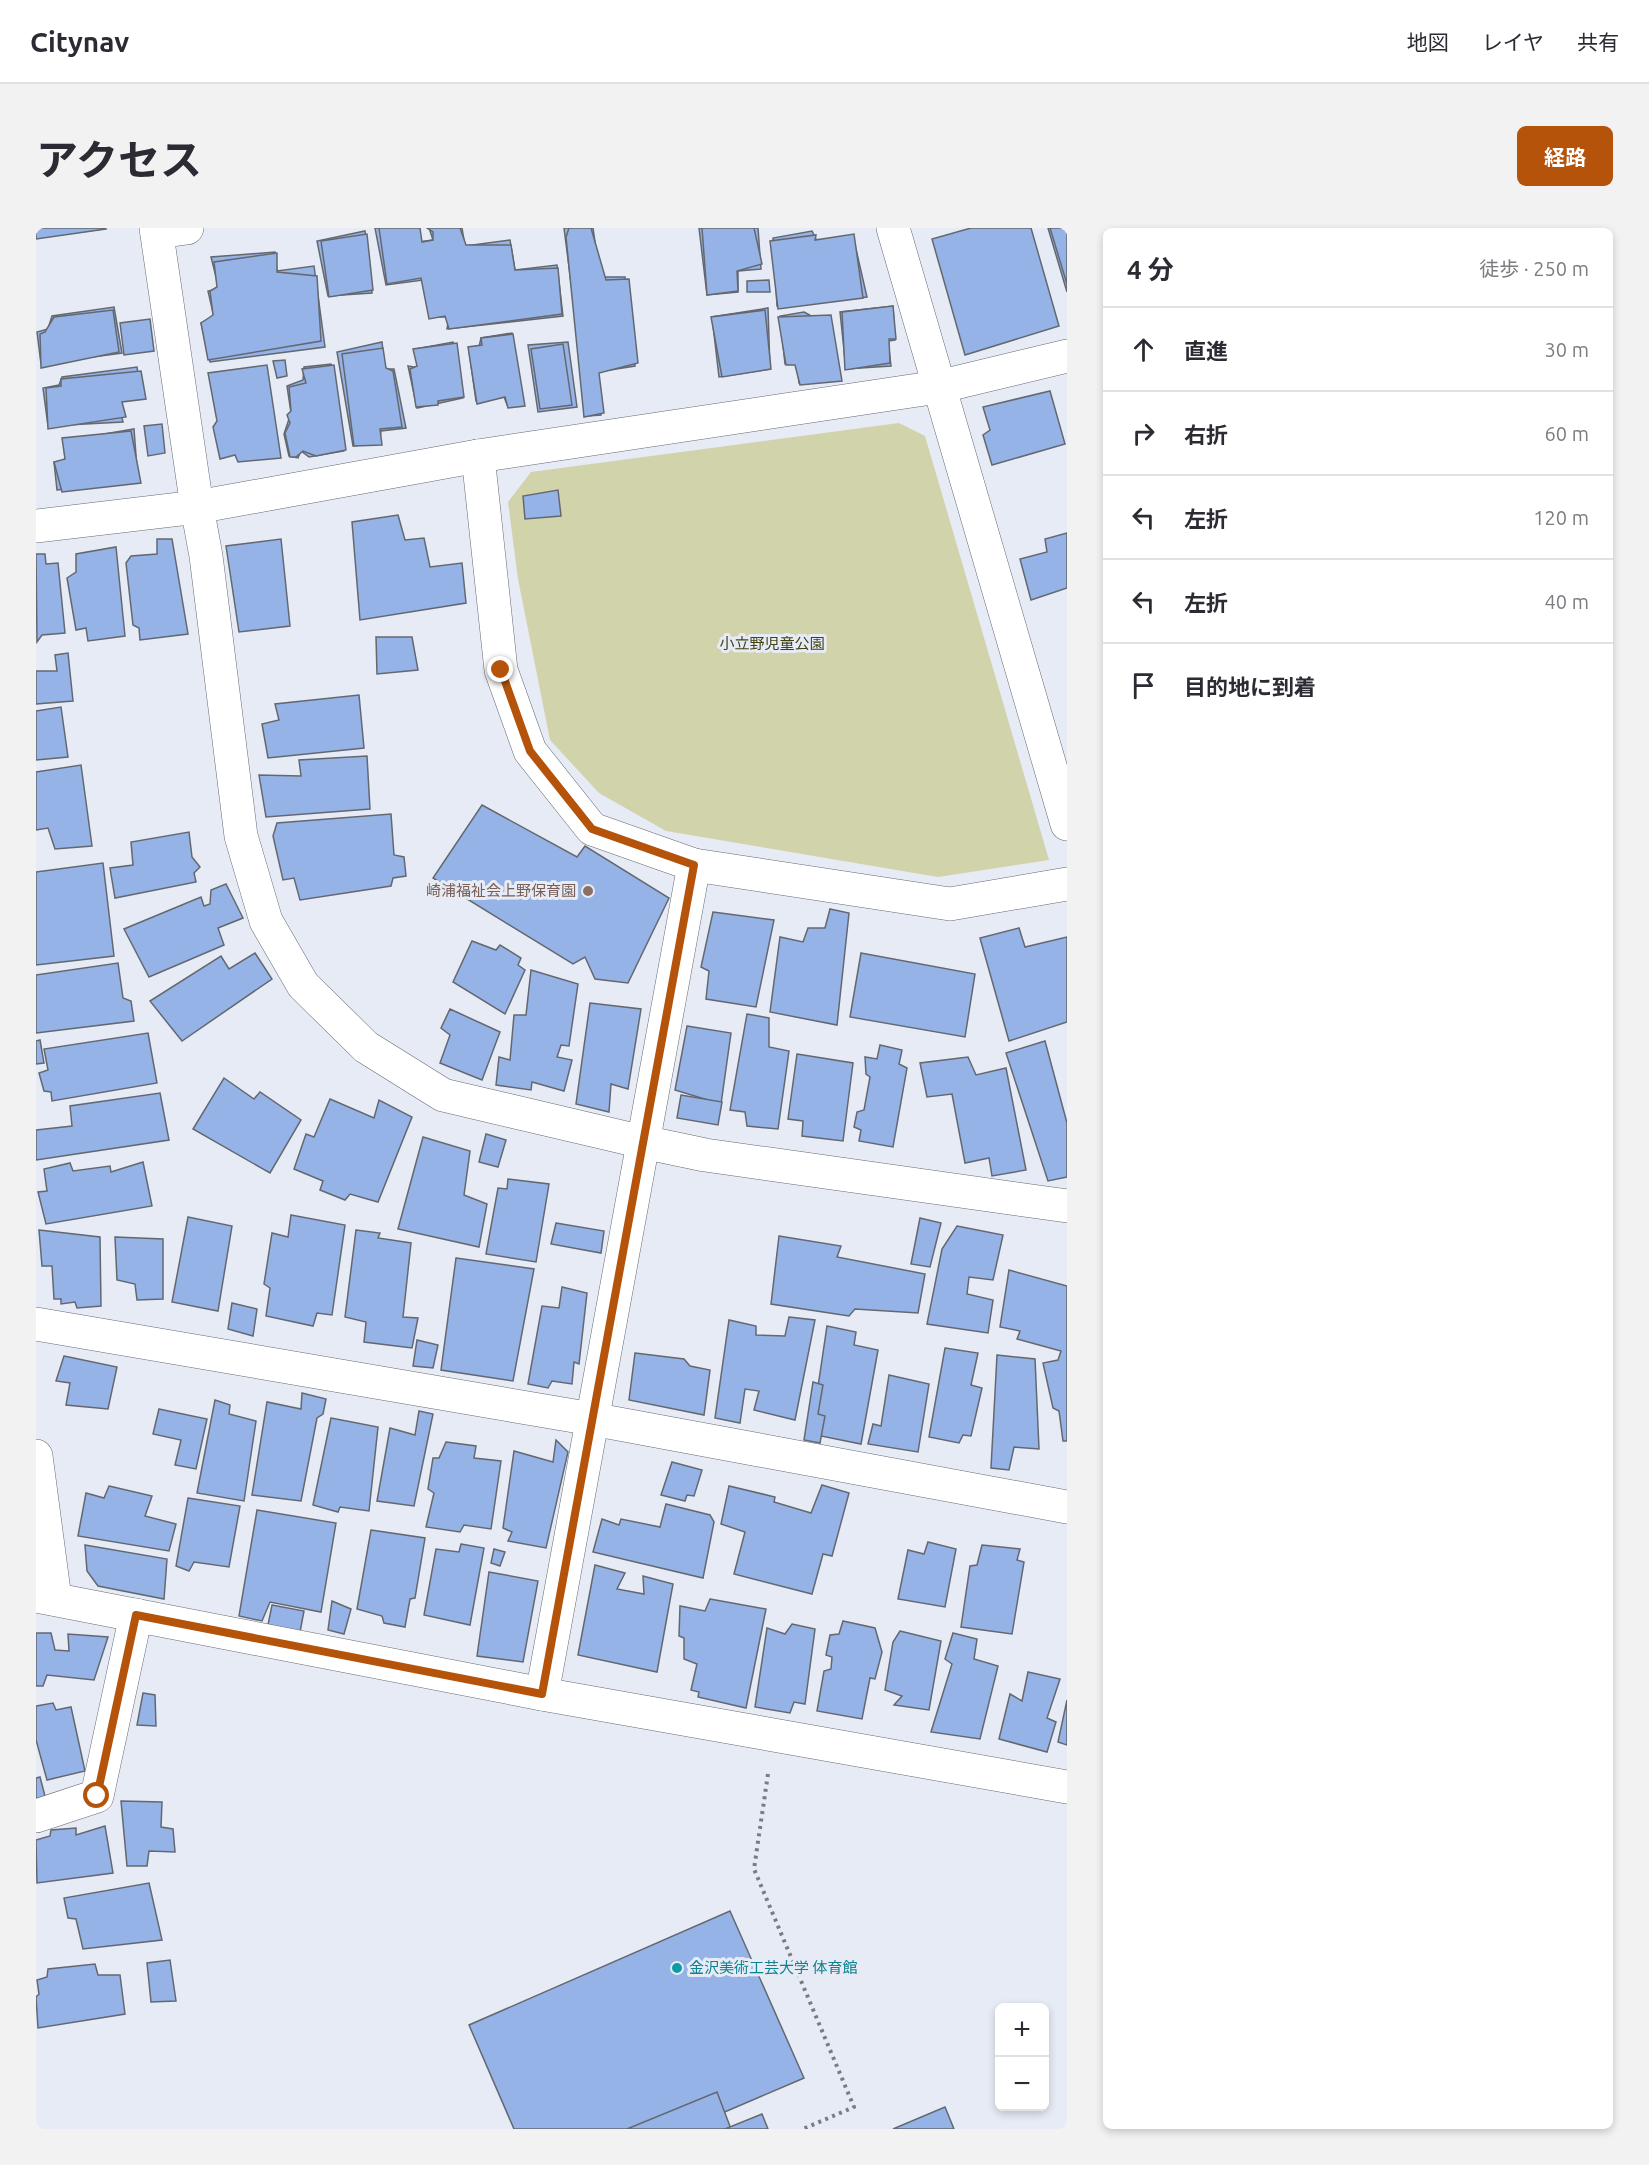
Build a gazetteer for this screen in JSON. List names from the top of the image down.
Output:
{
  "parks": ["小立野児童公園"],
  "places": ["崎浦福祉会上野保育園", "金沢美術工芸大学 体育館"],
  "page": {
    "header": "Citynav",
    "nav": ["地図", "レイヤ", "共有"],
    "title": "アクセス",
    "buttons": "経路",
    "heading": ["4 分", "徒歩 · 250 m"],
    "list": [
      ["直進", "30 m"],
      ["右折", "60 m"],
      ["左折", "120 m"],
      ["左折", "40 m"],
      "目的地に到着"
    ],
    "map_buttons": ["+", "−"]
  }
}
